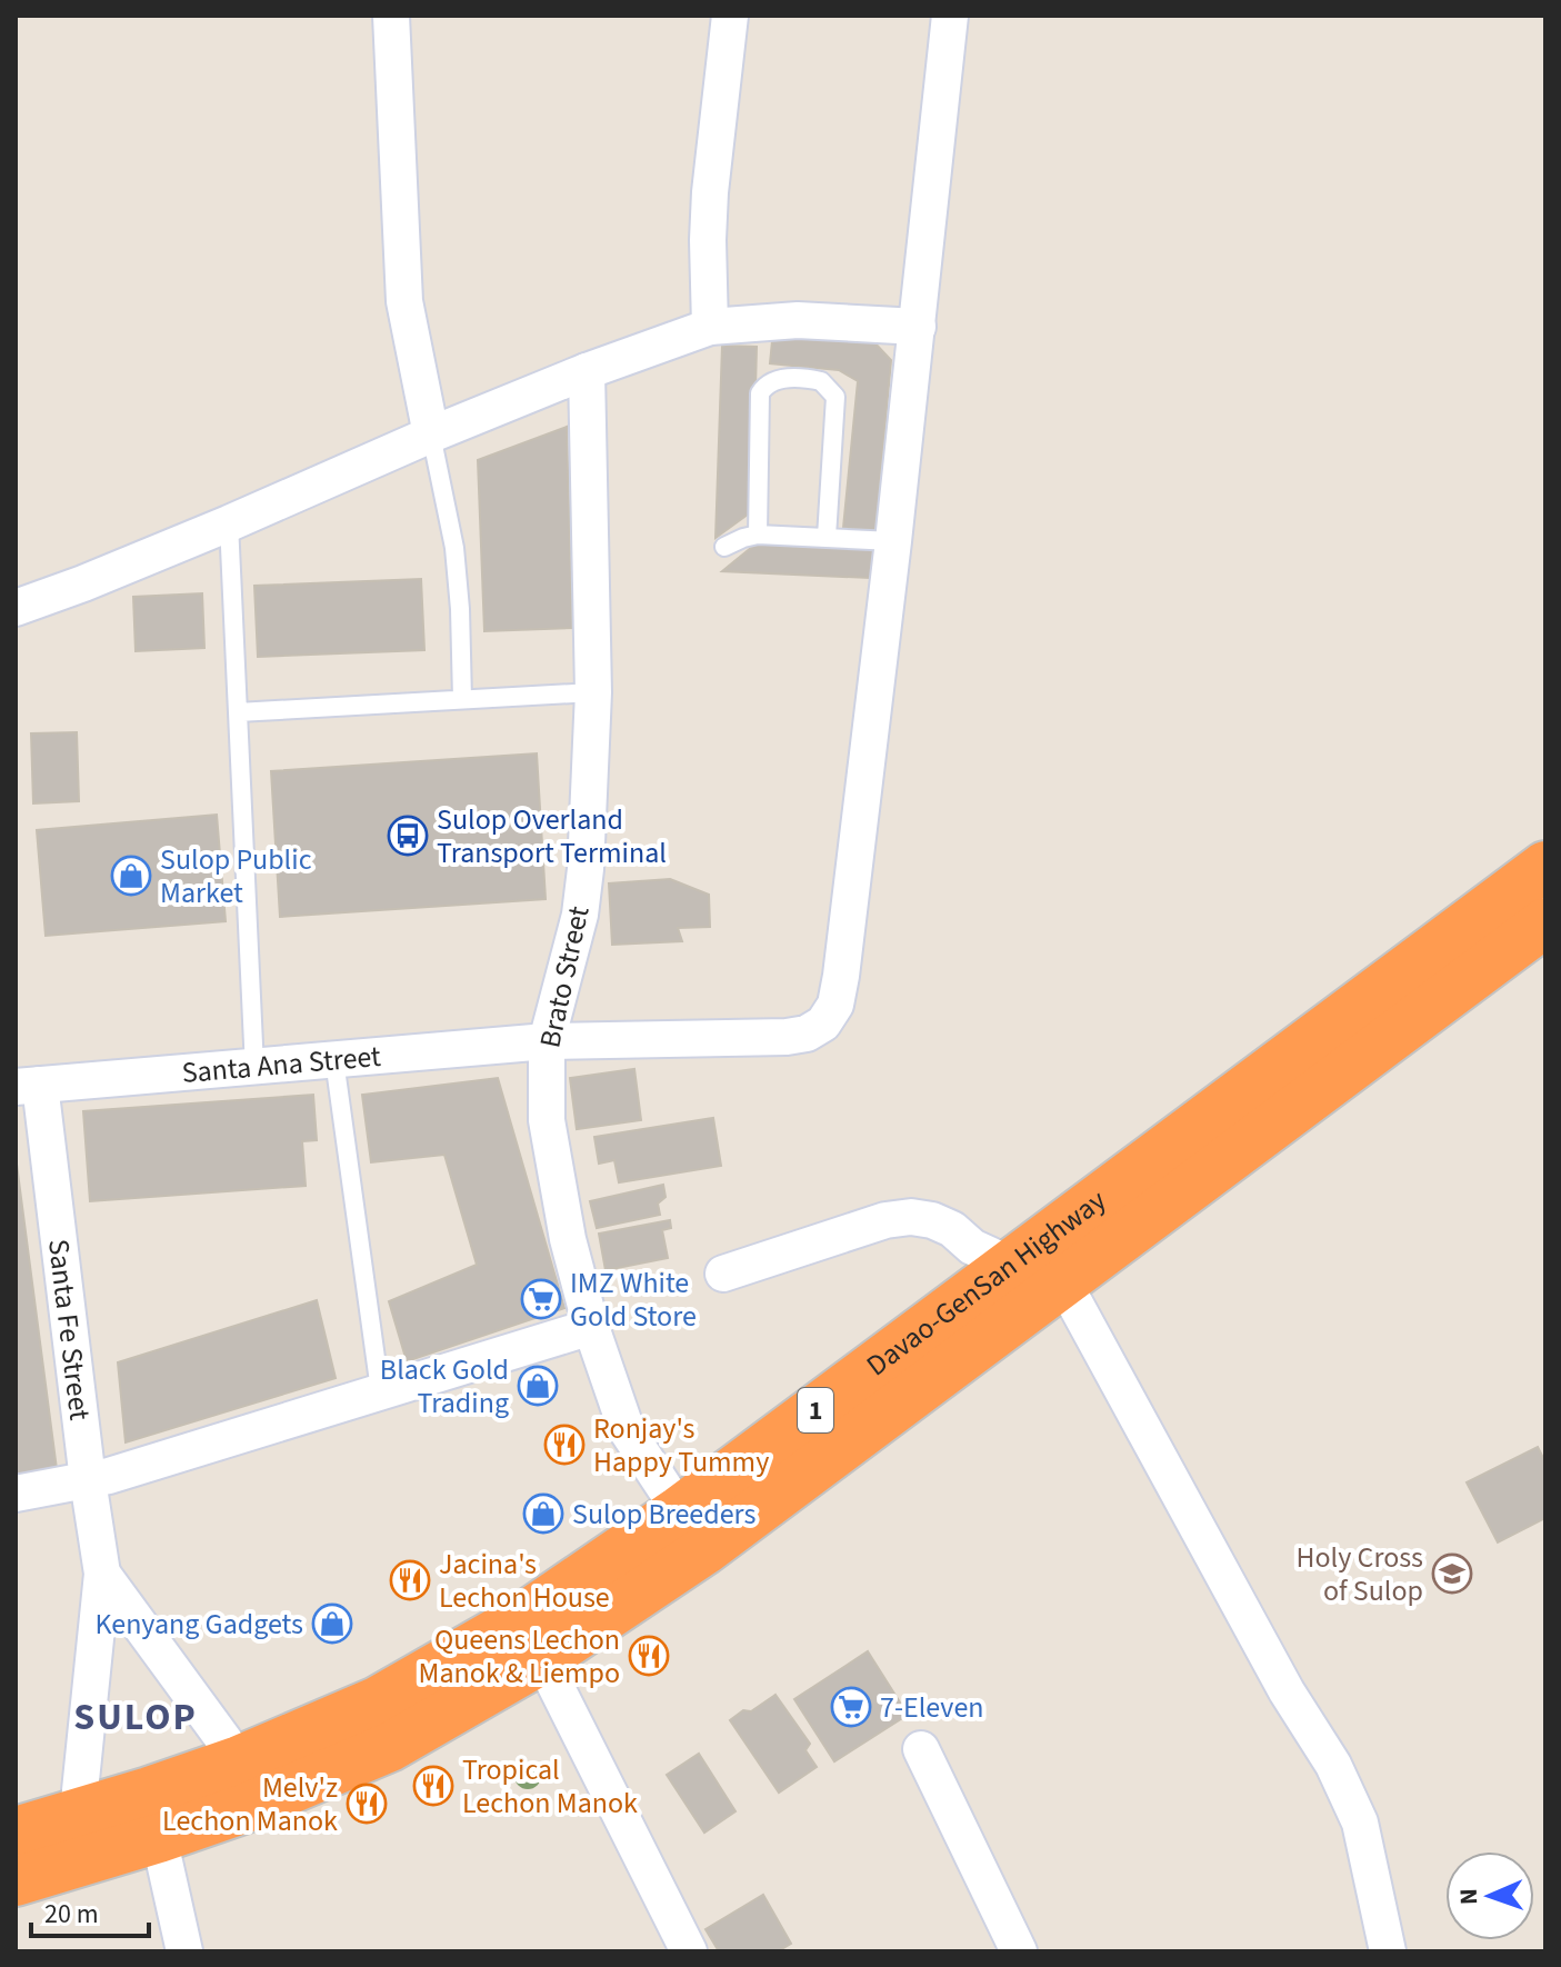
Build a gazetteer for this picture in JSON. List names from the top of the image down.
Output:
{
  "streets": {
    "highway": ["Davao-GenSan Highway", "1"],
    "street": ["Brato Street", "Santa Ana Street", "Santa Fe Street"]
  },
  "crossings": [
    ["Brato Street", "Santa Ana Street"],
    ["Brato Street", "Davao-GenSan Highway"],
    ["Santa Ana Street", "Santa Fe Street"],
    ["Davao-GenSan Highway", "Santa Fe Street"]
  ],
  "districts": ["SULOP"],
  "places": {
    "bus stop": ["Sulop Overland Transport Terminal"],
    "shop": [
      "Sulop Public Market",
      "Black Gold Trading",
      "Sulop Breeders",
      "Kenyang Gadgets"
    ],
    "supermarket": ["IMZ White Gold Store", "7-Eleven"],
    "restaurant": [
      "Ronjay's Happy Tummy",
      "Jacina's Lechon House",
      "Queens Lechon Manok & Liempo",
      "Tropical Lechon Manok",
      "Melv'z Lechon Manok"
    ],
    "school or university": ["Holy Cross of Sulop"]
  },
  "scale_bar": "20 m",
  "north": "left"
}
